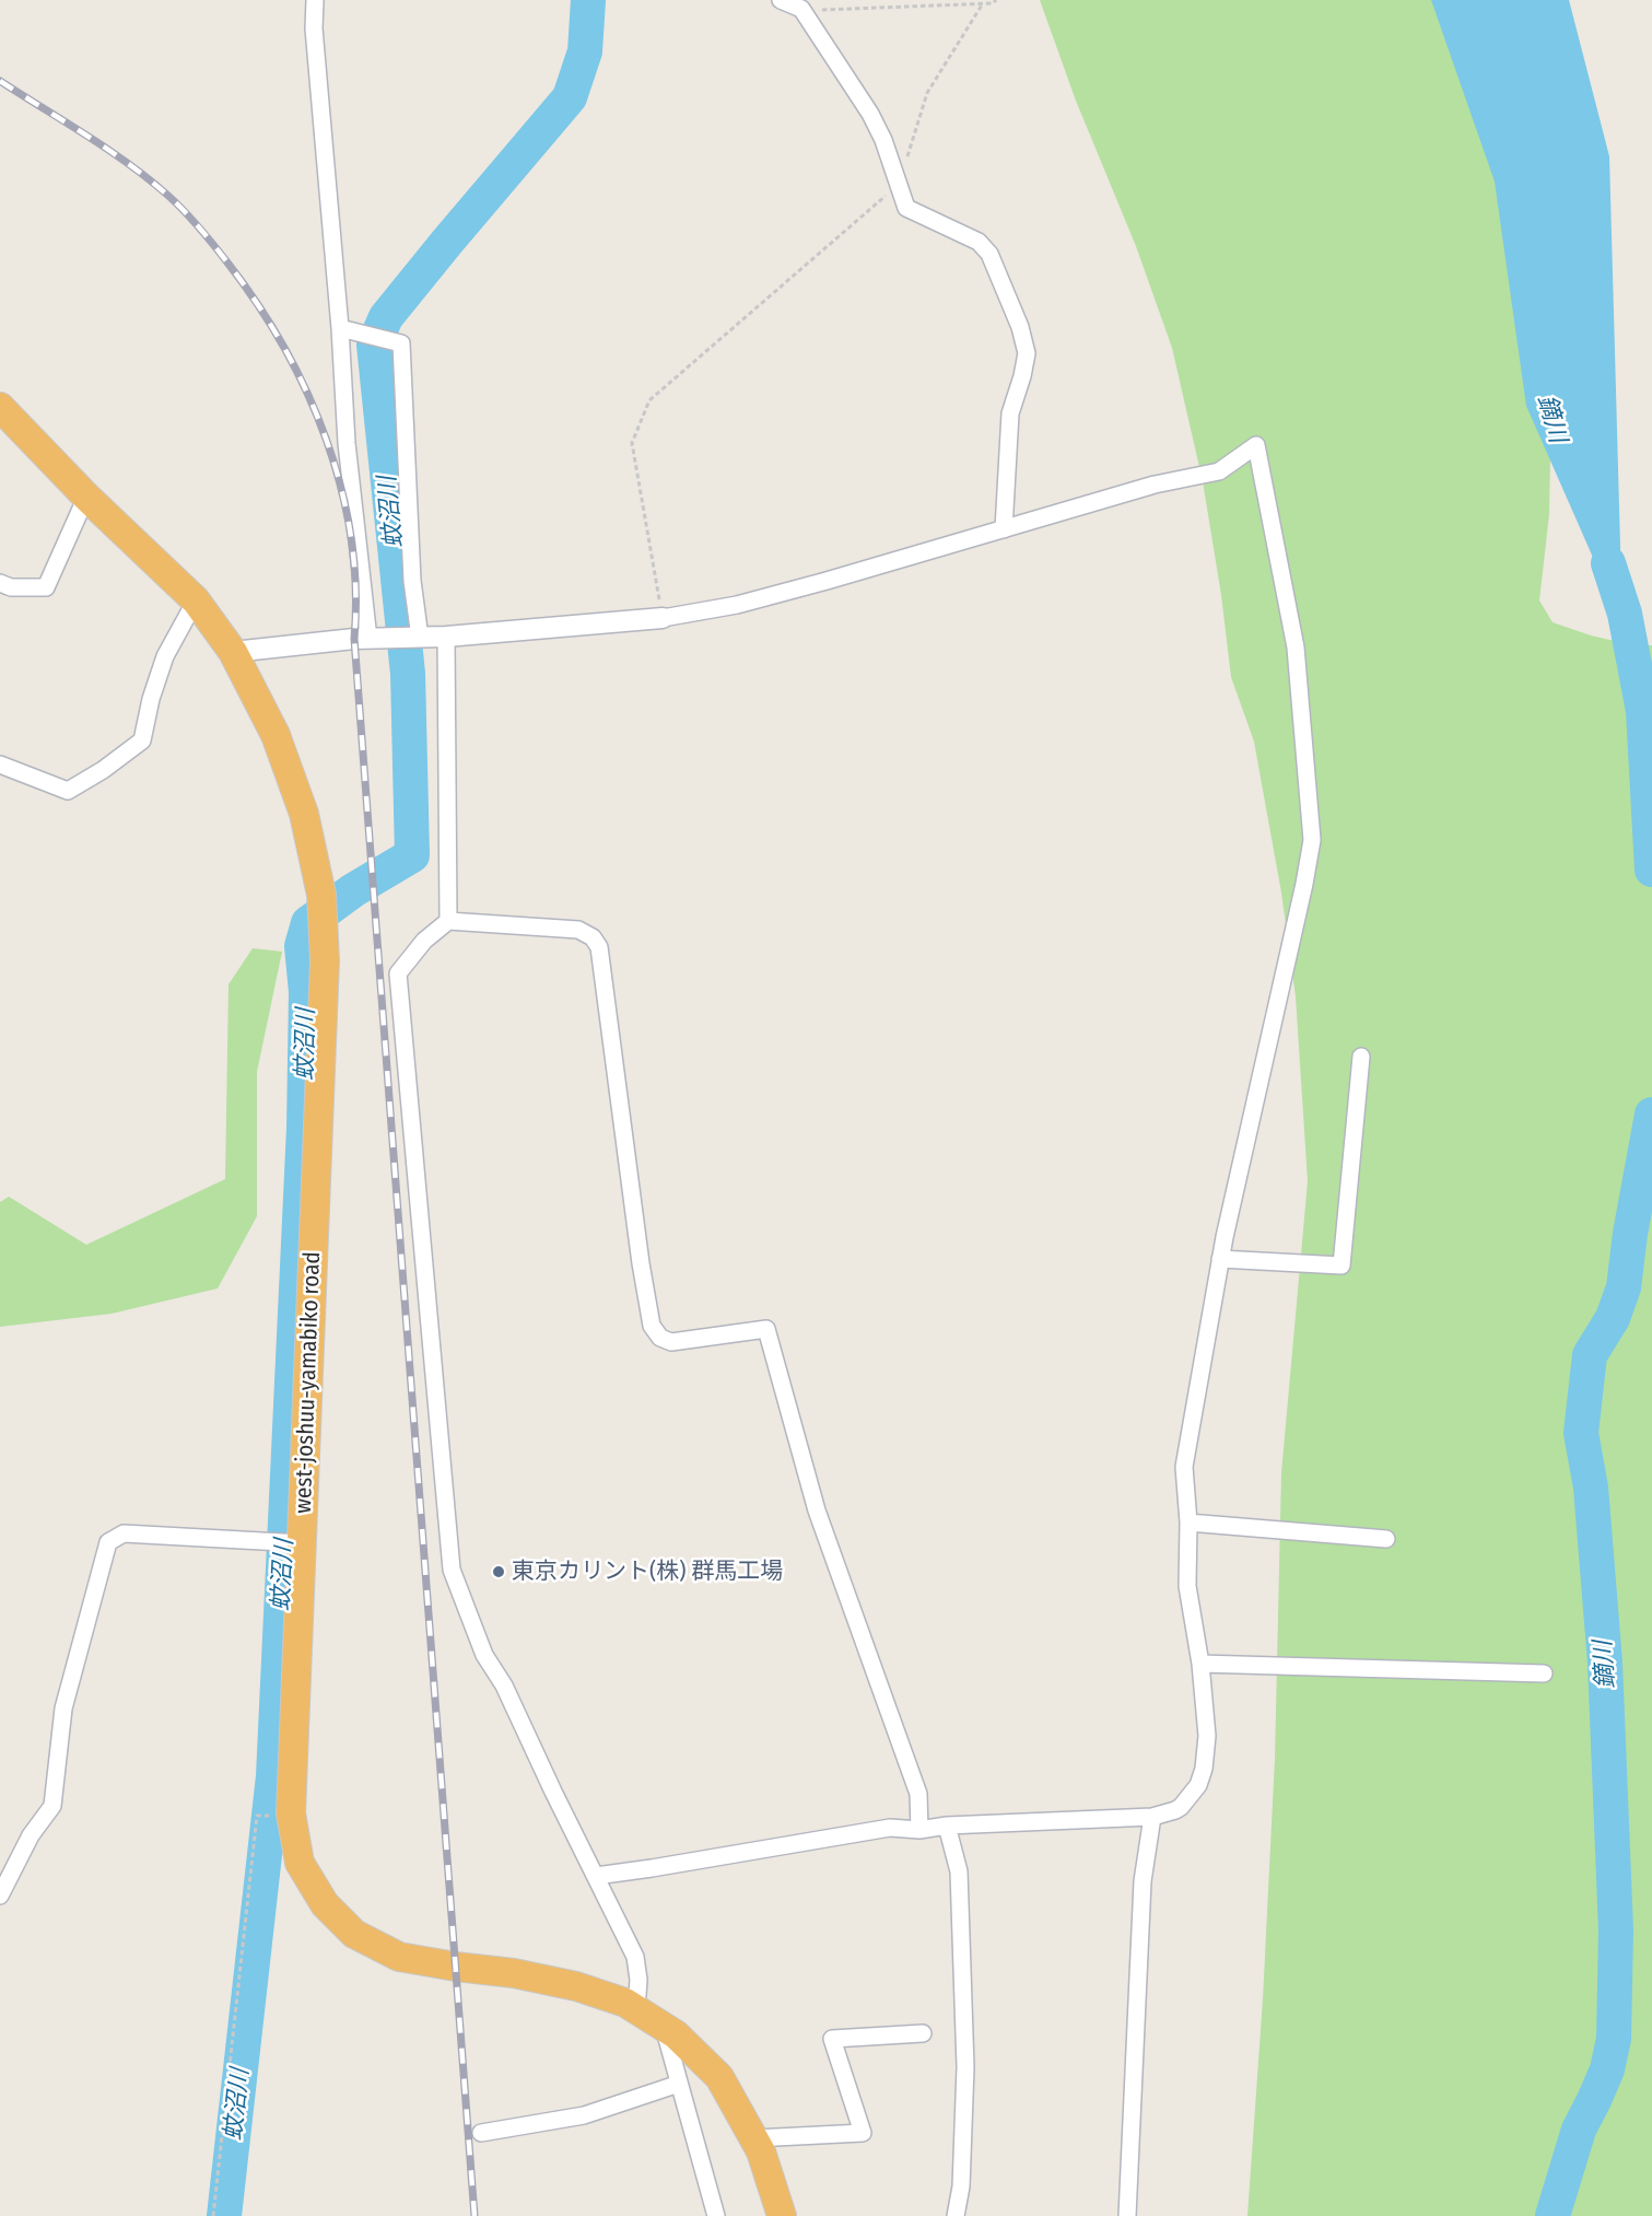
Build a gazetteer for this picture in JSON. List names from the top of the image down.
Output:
{
  "streets": {
    "highway": ["west-joshuu-yamabiko road"]
  },
  "water": ["鏑川", "蚊沼川"],
  "places": ["東京カリント(株) 群馬工場"]
}
